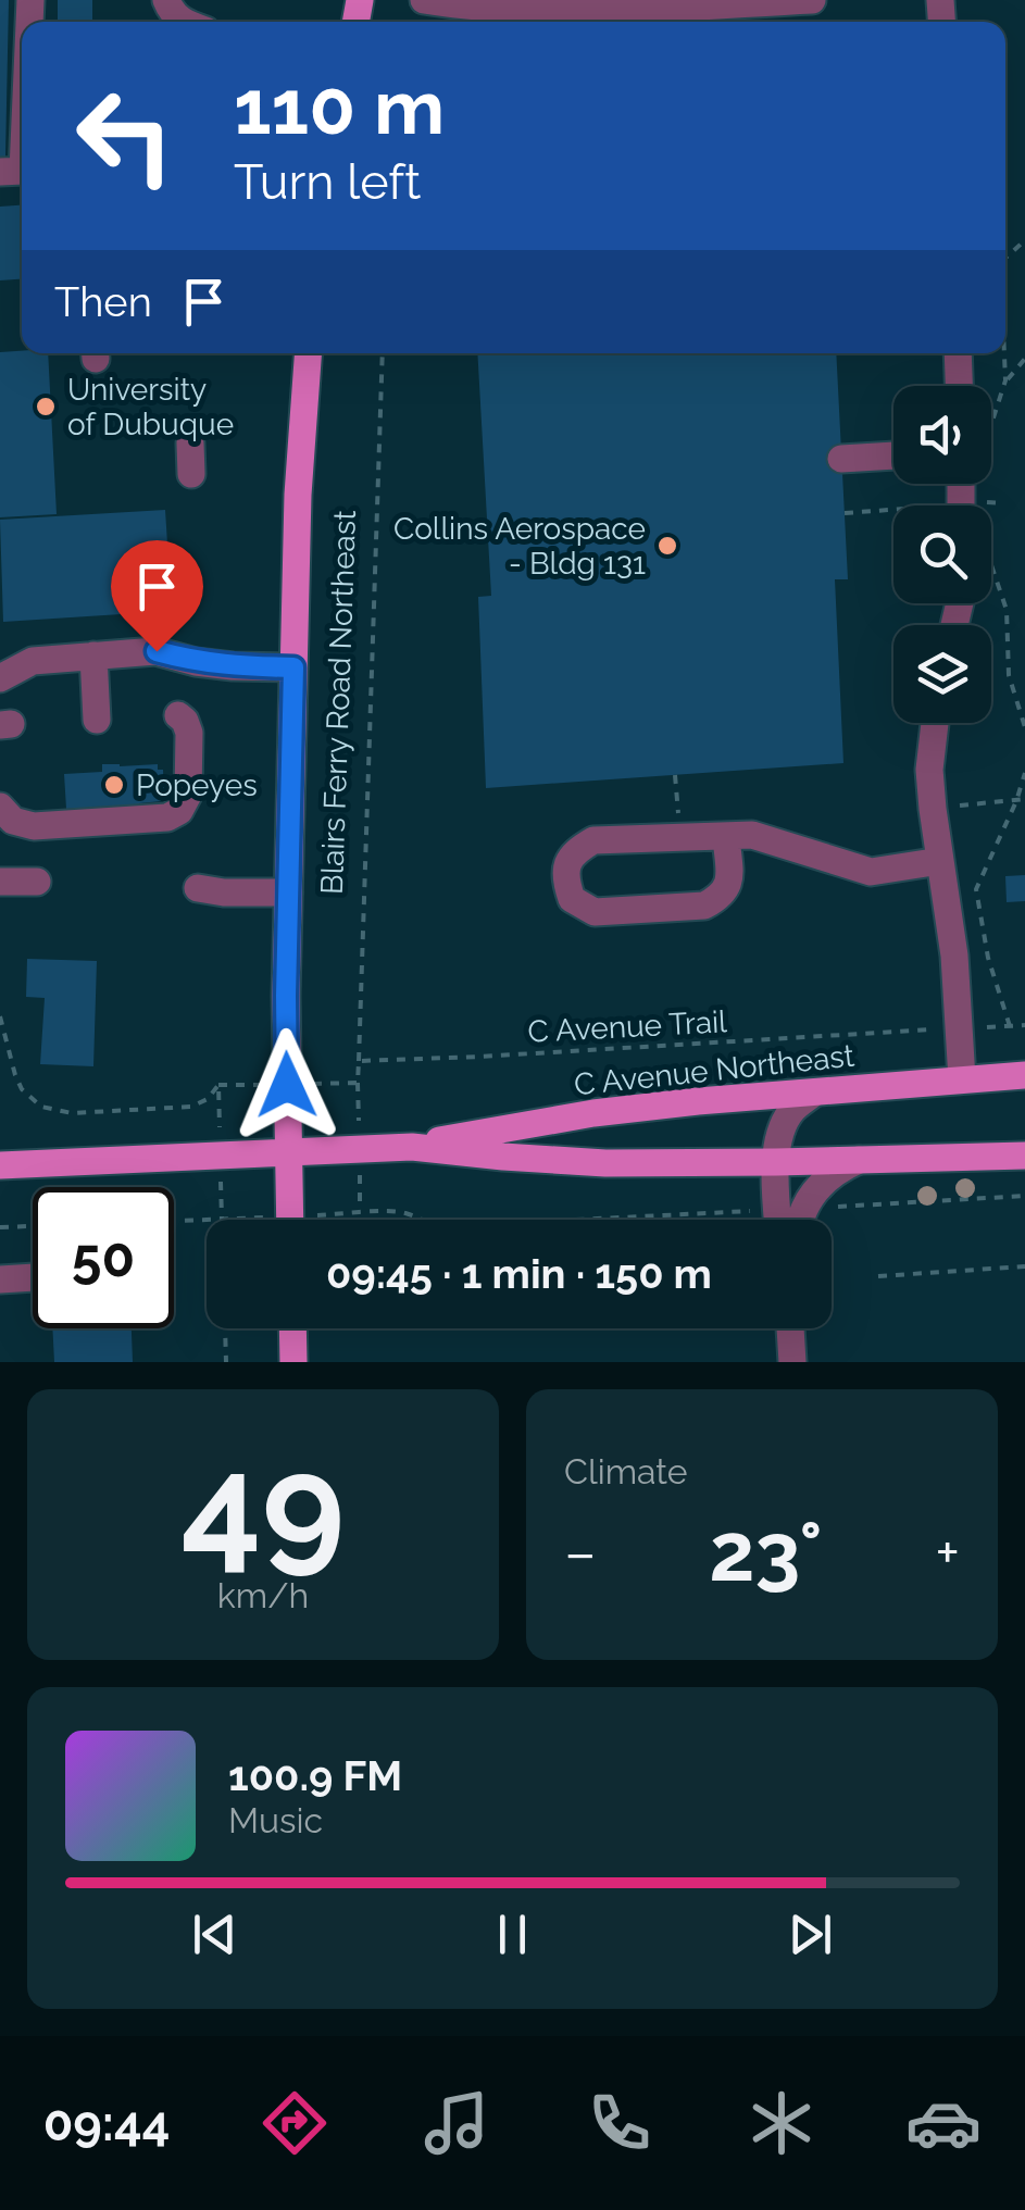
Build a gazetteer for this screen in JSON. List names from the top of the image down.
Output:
{
  "streets": {
    "main road": ["Blairs Ferry Road Northeast", "C Avenue Northeast"],
    "path": ["C Avenue Trail"]
  },
  "crossings": [
    ["Blairs Ferry Road Northeast", "C Avenue Trail"],
    ["Blairs Ferry Road Northeast", "C Avenue Northeast"]
  ],
  "places": ["University of Dubuque", "Collins Aerospace - Bldg 131", "Popeyes"],
  "page": {
    "turn": ["110 m", "Turn left"],
    "then": "Then",
    "limit": "50",
    "trip": "09:45 · 1 min · 150 m",
    "tile": [
      ["49", "km/h"],
      "Climate"
    ],
    "heat": ["−", "23°", "+"],
    "song": ["100.9 FM", "Music"],
    "tabs": "09:44"
  }
}
